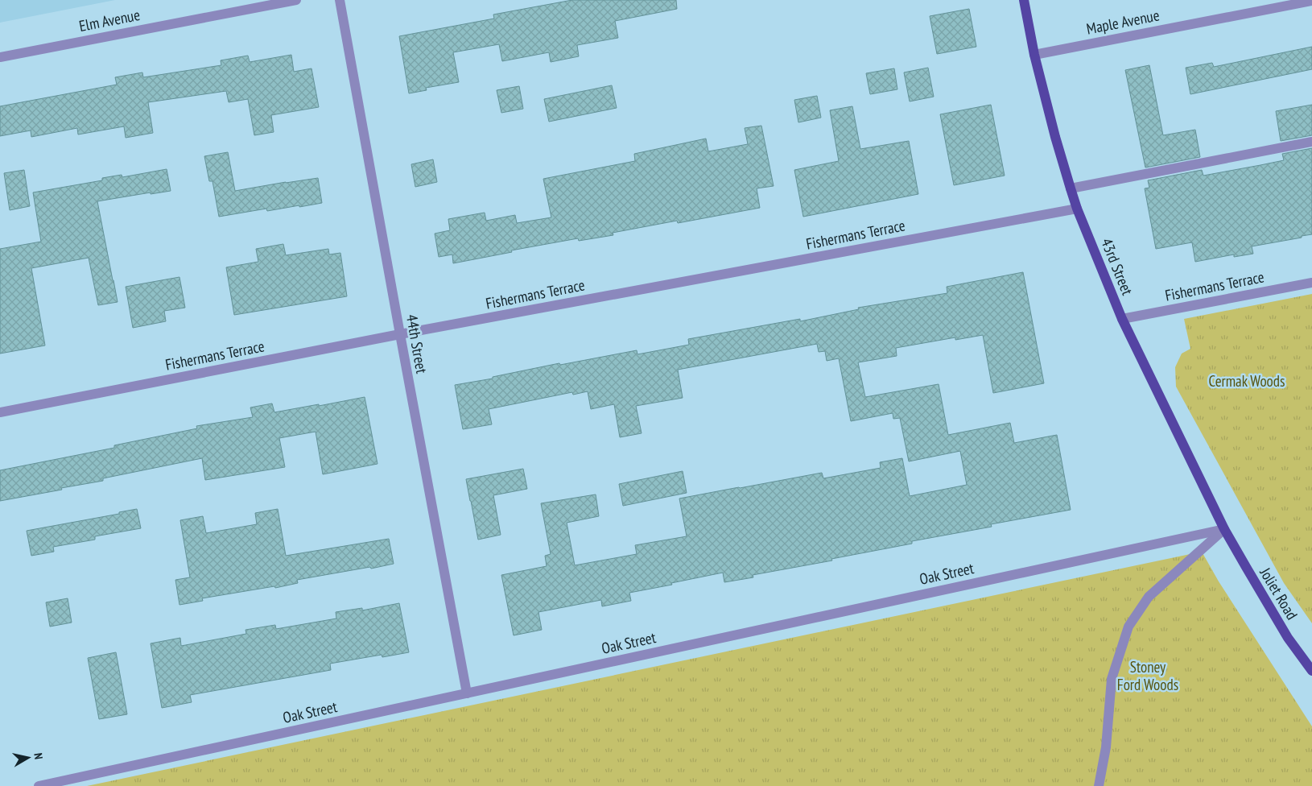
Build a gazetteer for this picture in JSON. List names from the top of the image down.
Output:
{
  "streets": {
    "main road": ["43rd Street", "Joliet Road"],
    "street": [
      "Elm Avenue",
      "Maple Avenue",
      "Fishermans Terrace",
      "44th Street",
      "Oak Street"
    ]
  },
  "crossings": [
    ["Maple Avenue", "43rd Street"],
    ["Fishermans Terrace", "43rd Street"],
    ["Fishermans Terrace", "44th Street"],
    ["43rd Street", "Oak Street"],
    ["43rd Street", "Joliet Road"],
    ["44th Street", "Oak Street"],
    ["Oak Street", "Joliet Road"]
  ],
  "parks": ["Cermak Woods", "Stoney Ford Woods"],
  "north": "right"
}
